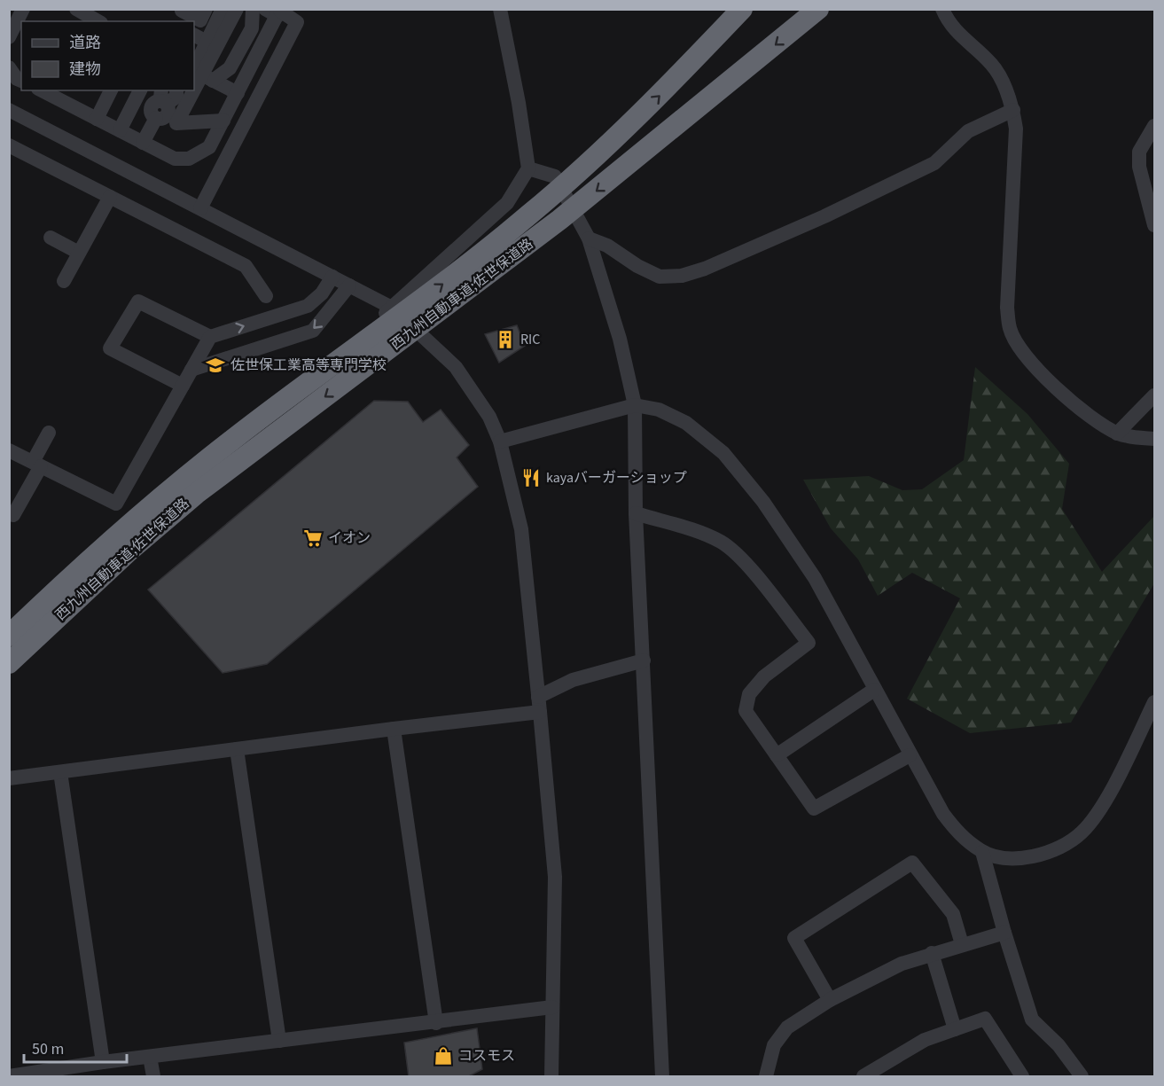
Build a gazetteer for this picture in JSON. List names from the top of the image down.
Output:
{
  "streets": {
    "highway": ["西九州自動車道;佐世保道路"]
  },
  "places": {
    "building": ["RIC"],
    "school or university": ["佐世保工業高等専門学校"],
    "restaurant": ["kayaバーガーショップ"],
    "supermarket": ["イオン"],
    "shop": ["コスモス"]
  },
  "legend": ["道路", "建物"],
  "scale_bar": "50 m"
}
